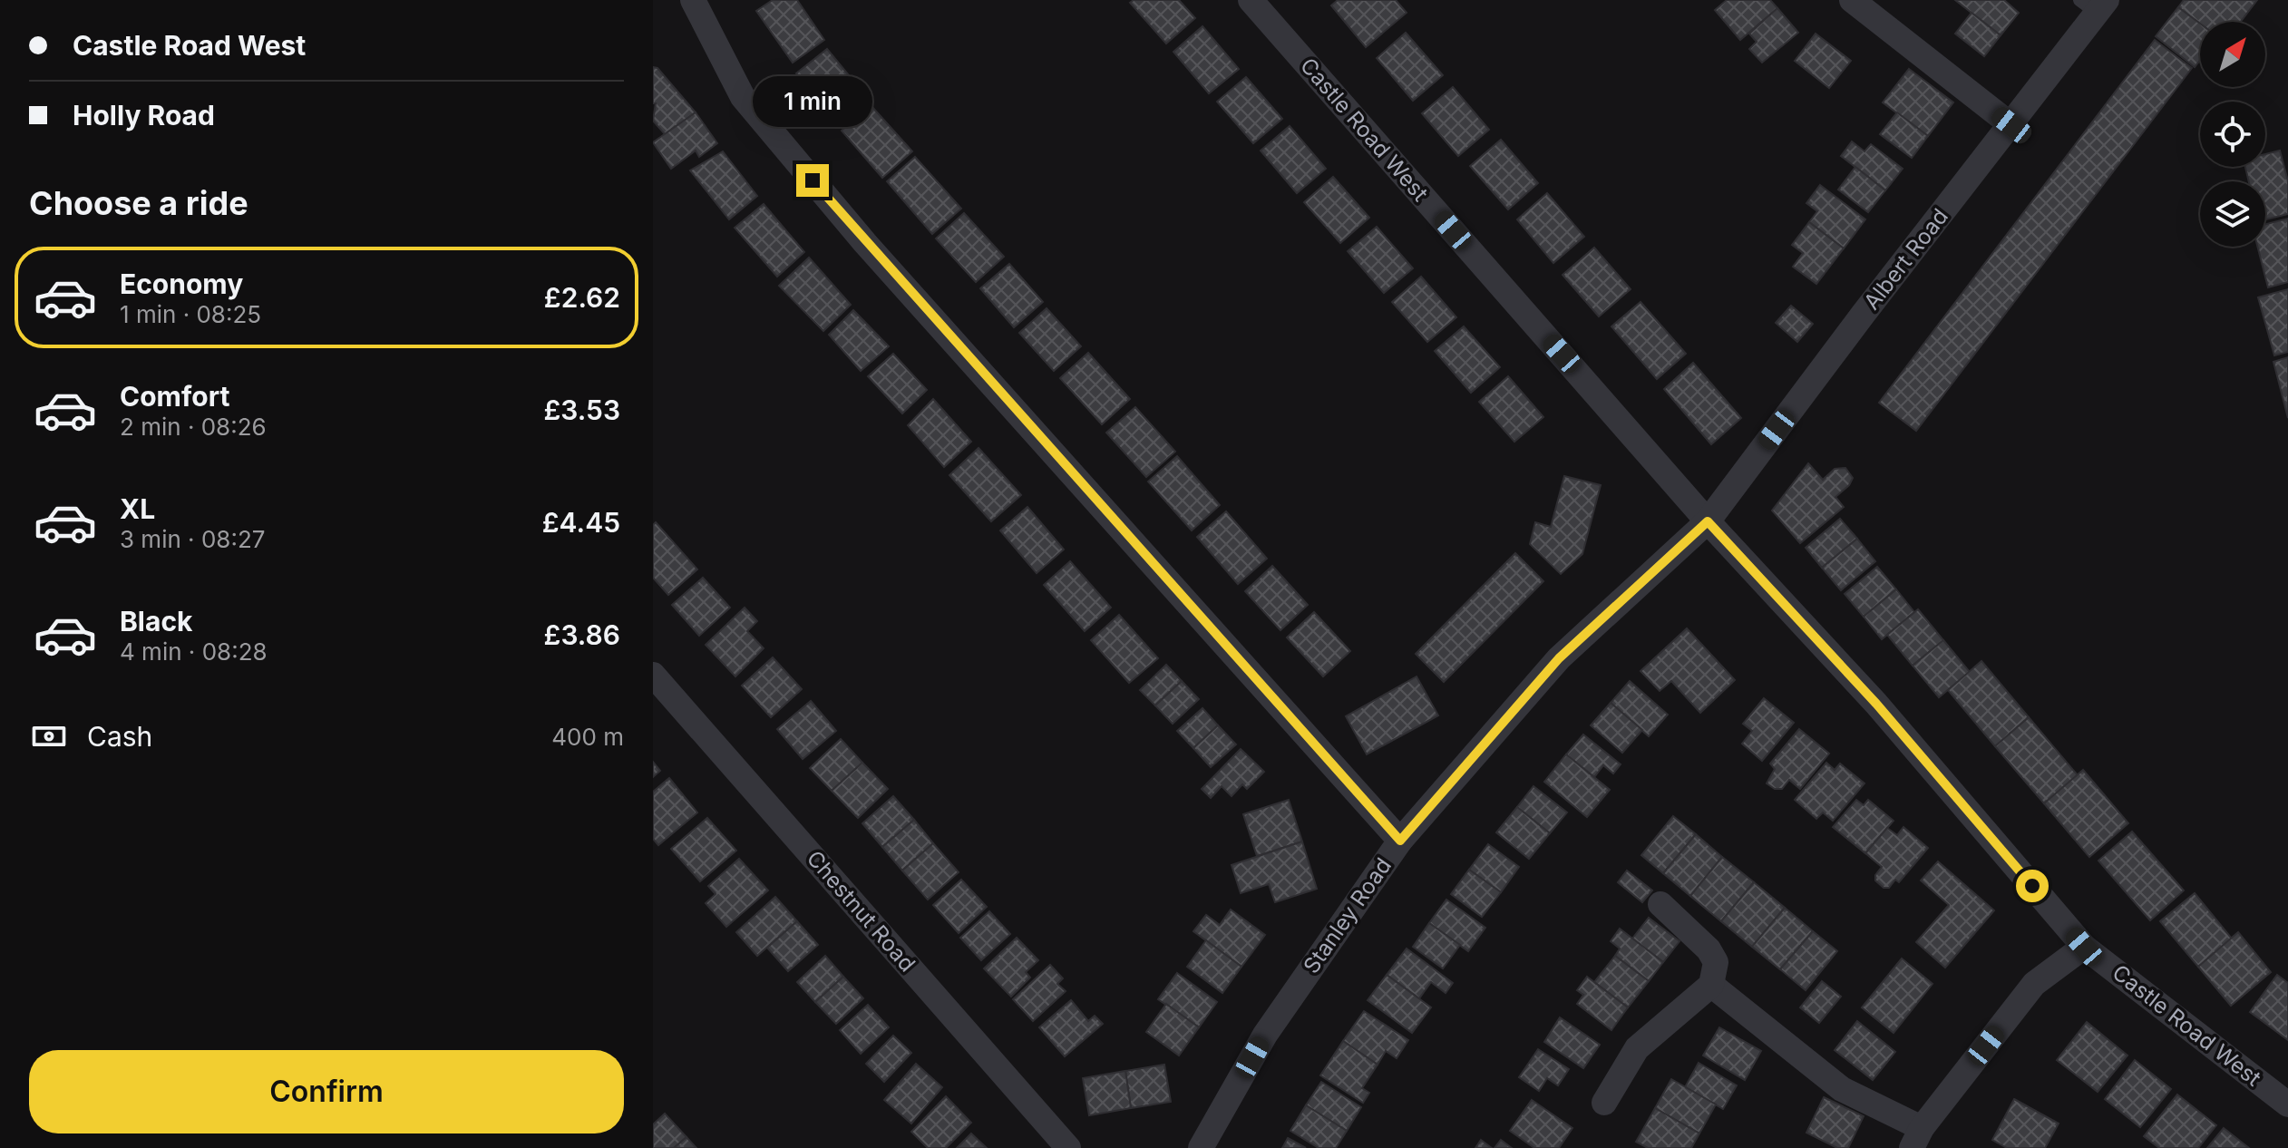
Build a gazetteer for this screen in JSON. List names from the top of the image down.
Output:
{
  "streets": {
    "street": [
      "Castle Road West",
      "Albert Road",
      "Chestnut Road",
      "Stanley Road"
    ]
  },
  "crossings": [
    ["Castle Road West", "Albert Road"],
    ["Castle Road West", "Stanley Road"],
    ["Albert Road", "Stanley Road"]
  ],
  "north": "top right",
  "page": {
    "banner": ["Castle Road West", "Holly Road"],
    "bubble": "1 min",
    "heading": "Choose a ride",
    "list": [
      {
        "name": "Economy",
        "note": "1 min · 08:25",
        "value": "£2.62"
      },
      {
        "name": "Comfort",
        "note": "2 min · 08:26",
        "value": "£3.53"
      },
      {
        "name": "XL",
        "note": "3 min · 08:27",
        "value": "£4.45"
      },
      {
        "name": "Black",
        "note": "4 min · 08:28",
        "value": "£3.86"
      }
    ],
    "pay": ["Cash", "400 m"],
    "buttons": "Confirm"
  }
}
